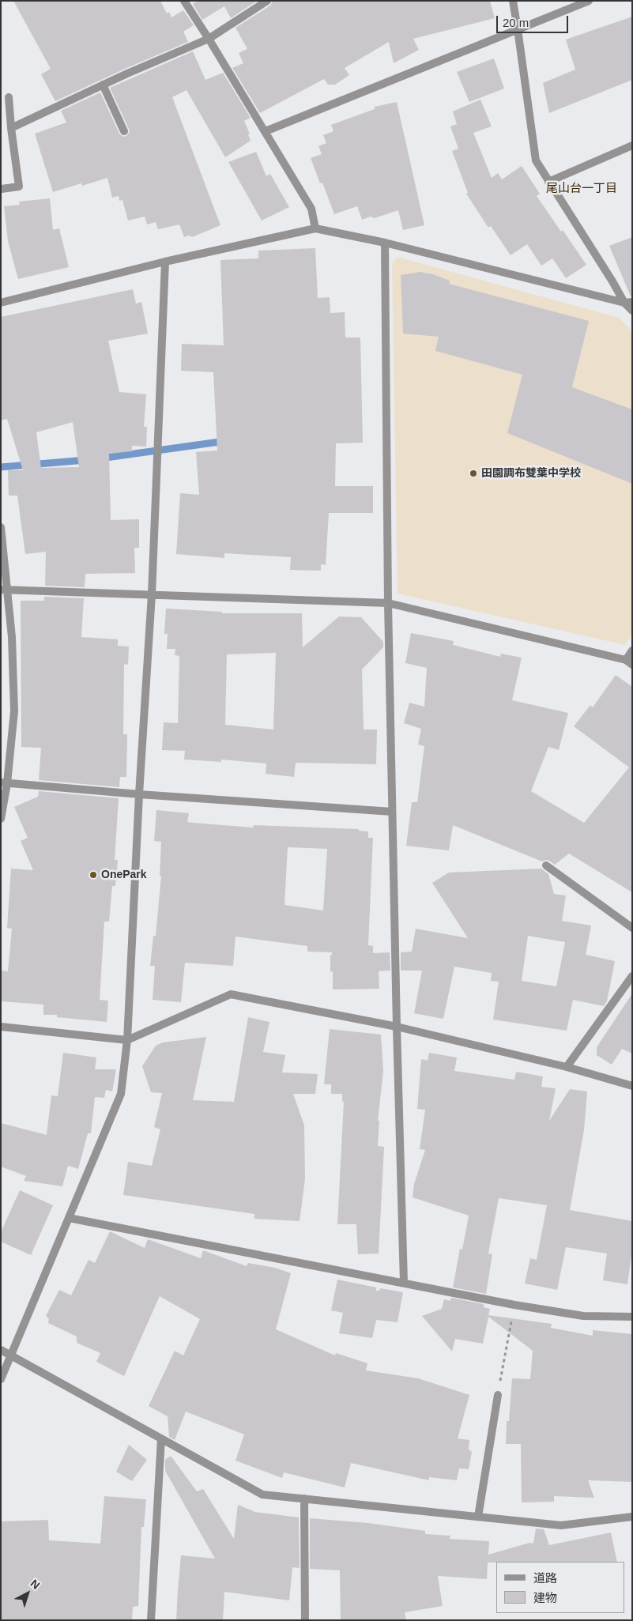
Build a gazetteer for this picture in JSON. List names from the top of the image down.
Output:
{
  "districts": ["尾山台一丁目"],
  "places": ["田園調布雙葉中学校", "OnePark"],
  "legend": ["道路", "建物"],
  "scale_bar": "20 m",
  "north": "top right"
}
